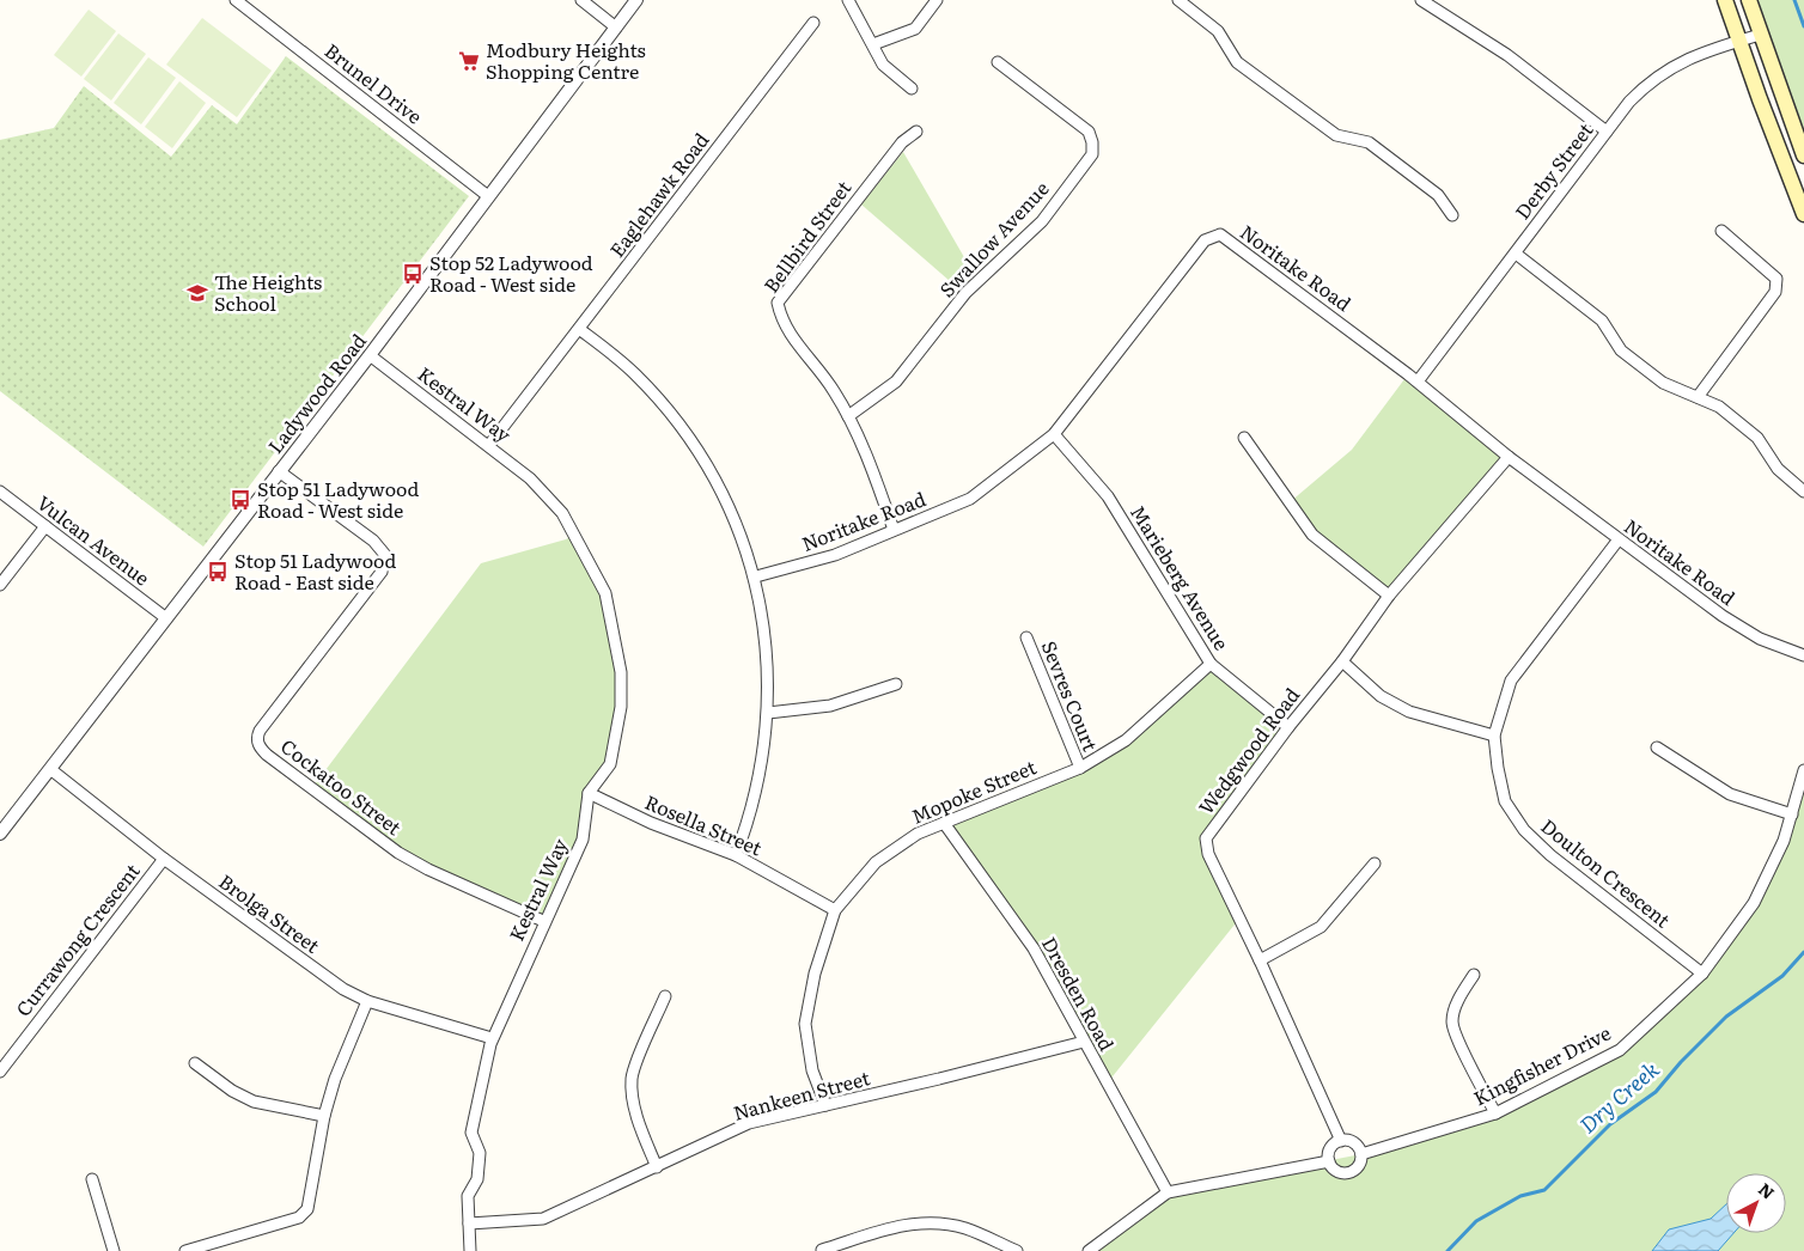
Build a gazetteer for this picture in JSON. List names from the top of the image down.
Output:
{
  "streets": {
    "street": [
      "Brunel Drive",
      "Derby Street",
      "Eaglehawk Road",
      "Bellbird Street",
      "Swallow Avenue",
      "Noritake Road",
      "Ladywood Road",
      "Kestral Way",
      "Vulcan Avenue",
      "Marieberg Avenue",
      "Sevres Court",
      "Wedgwood Road",
      "Cockatoo Street",
      "Mopoke Street",
      "Rosella Street",
      "Doulton Crescent",
      "Brolga Street",
      "Currawong Crescent",
      "Dresden Road",
      "Kingfisher Drive",
      "Nankeen Street"
    ]
  },
  "crossings": [
    ["Brunel Drive", "Ladywood Road"],
    ["Derby Street", "Noritake Road"],
    ["Eaglehawk Road", "Kestral Way"],
    ["Bellbird Street", "Swallow Avenue"],
    ["Bellbird Street", "Noritake Road"],
    ["Noritake Road", "Marieberg Avenue"],
    ["Noritake Road", "Wedgwood Road"],
    ["Noritake Road", "Doulton Crescent"],
    ["Ladywood Road", "Kestral Way"],
    ["Ladywood Road", "Vulcan Avenue"],
    ["Ladywood Road", "Cockatoo Street"],
    ["Ladywood Road", "Brolga Street"],
    ["Kestral Way", "Cockatoo Street"],
    ["Kestral Way", "Rosella Street"],
    ["Kestral Way", "Brolga Street"],
    ["Kestral Way", "Nankeen Street"],
    ["Marieberg Avenue", "Wedgwood Road"],
    ["Marieberg Avenue", "Mopoke Street"],
    ["Sevres Court", "Mopoke Street"],
    ["Wedgwood Road", "Kingfisher Drive"],
    ["Mopoke Street", "Rosella Street"],
    ["Mopoke Street", "Dresden Road"],
    ["Mopoke Street", "Nankeen Street"],
    ["Doulton Crescent", "Kingfisher Drive"],
    ["Brolga Street", "Currawong Crescent"],
    ["Dresden Road", "Nankeen Street"]
  ],
  "water": ["Dry Creek"],
  "places": {
    "supermarket": ["Modbury Heights Shopping Centre"],
    "bus stop": ["Stop 52 Ladywood Road - West side", "Stop 51 Ladywood Road - West side", "Stop 51 Ladywood Road - East side"],
    "school or university": ["The Heights School"]
  },
  "north": "top right"
}
